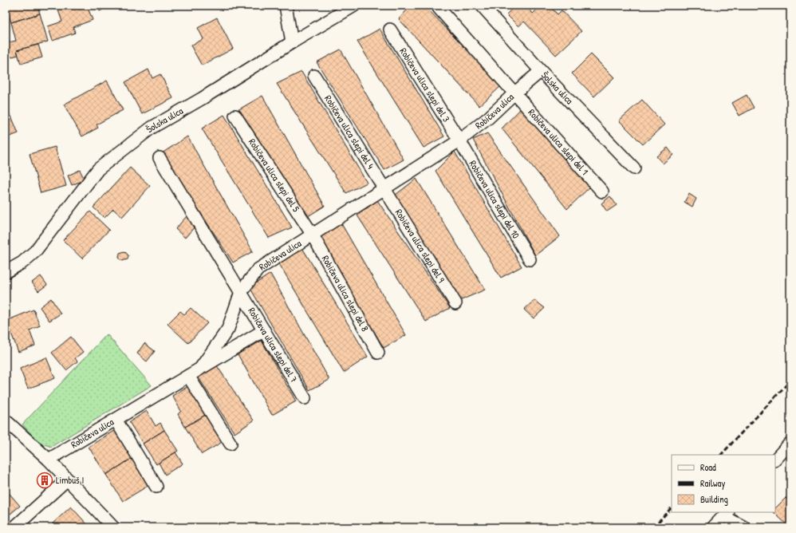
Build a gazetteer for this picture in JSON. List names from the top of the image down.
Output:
{
  "streets": {
    "street": [
      "Robičeva ulica slepi del 3",
      "Šolska ulica",
      "Robičeva ulica",
      "Robičeva ulica slepi del 4",
      "Robičeva ulica slepi del 1",
      "Robičeva ulica slepi del 5",
      "Robičeva ulica slepi del 10",
      "Robičeva ulica slepi del 9",
      "Robičeva ulica slepi del 8",
      "Robičeva ulica slepi del 7"
    ]
  },
  "crossings": [
    ["Robičeva ulica slepi del 3", "Robičeva ulica"],
    ["Robičeva ulica slepi del 3", "Robičeva ulica slepi del 10"],
    ["Šolska ulica", "Robičeva ulica"],
    ["Robičeva ulica", "Robičeva ulica slepi del 4"],
    ["Robičeva ulica", "Robičeva ulica slepi del 1"],
    ["Robičeva ulica", "Robičeva ulica slepi del 5"],
    ["Robičeva ulica", "Robičeva ulica slepi del 10"],
    ["Robičeva ulica", "Robičeva ulica slepi del 9"],
    ["Robičeva ulica", "Robičeva ulica slepi del 8"],
    ["Robičeva ulica", "Robičeva ulica slepi del 7"],
    ["Robičeva ulica slepi del 4", "Robičeva ulica slepi del 9"],
    ["Robičeva ulica slepi del 5", "Robičeva ulica slepi del 8"]
  ],
  "places": {
    "building": ["Limbuš I"]
  },
  "legend": ["Road", "Railway", "Building"]
}
